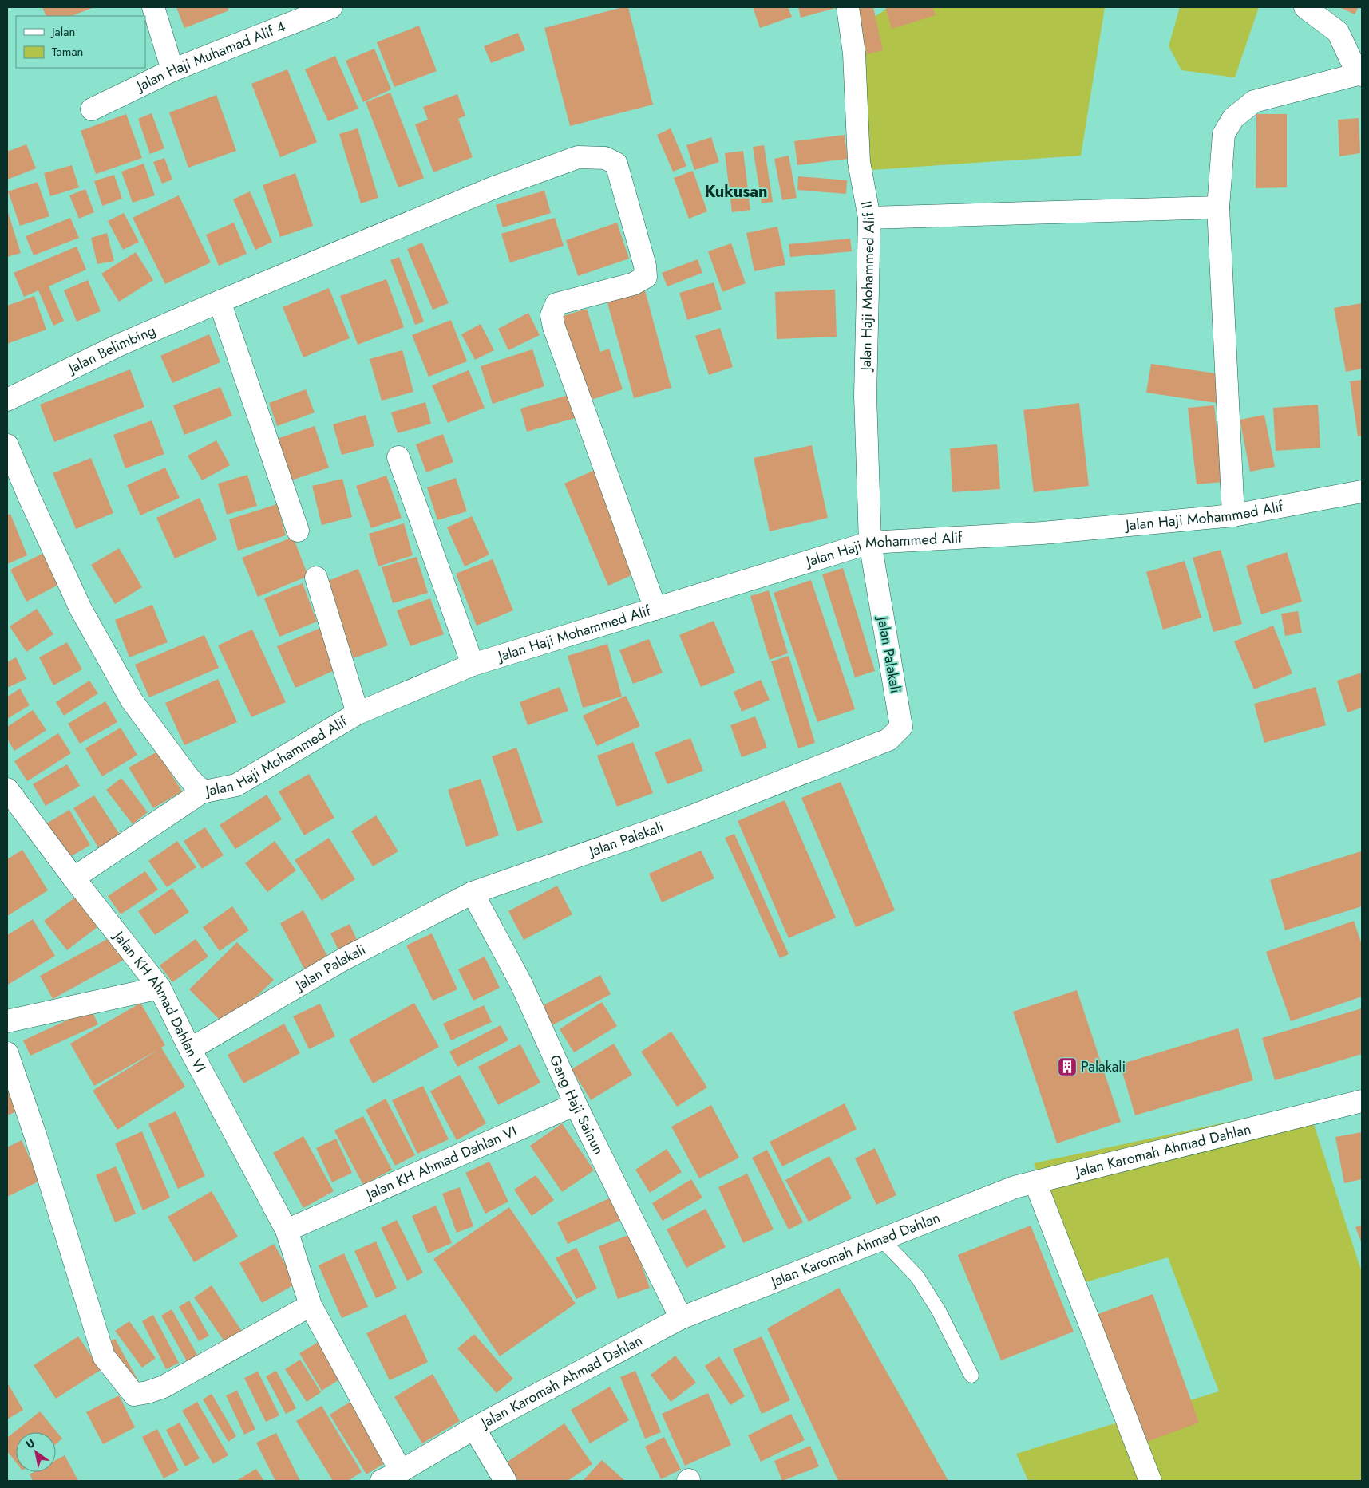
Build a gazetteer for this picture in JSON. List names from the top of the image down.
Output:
{
  "streets": {
    "street": [
      "Jalan Haji Muhamad Alif 4",
      "Jalan Haji Mohammed Alif II",
      "Jalan Belimbing",
      "Jalan Haji Mohammed Alif",
      "Jalan Palakali",
      "Jalan KH Ahmad Dahlan VI",
      "Gang Haji Sainun",
      "Jalan Karomah Ahmad Dahlan"
    ]
  },
  "crossings": [
    ["Jalan Haji Mohammed Alif II", "Jalan Haji Mohammed Alif"],
    ["Jalan Haji Mohammed Alif II", "Jalan Palakali"],
    ["Jalan Belimbing", "Jalan Haji Mohammed Alif"],
    ["Jalan Haji Mohammed Alif", "Jalan Palakali"],
    ["Jalan Palakali", "Jalan KH Ahmad Dahlan VI"],
    ["Jalan Palakali", "Gang Haji Sainun"],
    ["Jalan KH Ahmad Dahlan VI", "Gang Haji Sainun"],
    ["Jalan KH Ahmad Dahlan VI", "Jalan Karomah Ahmad Dahlan"],
    ["Gang Haji Sainun", "Jalan Karomah Ahmad Dahlan"]
  ],
  "districts": ["Kukusan"],
  "places": {
    "building": ["Palakali"]
  },
  "legend": ["Jalan", "Taman"],
  "north": "top left"
}
